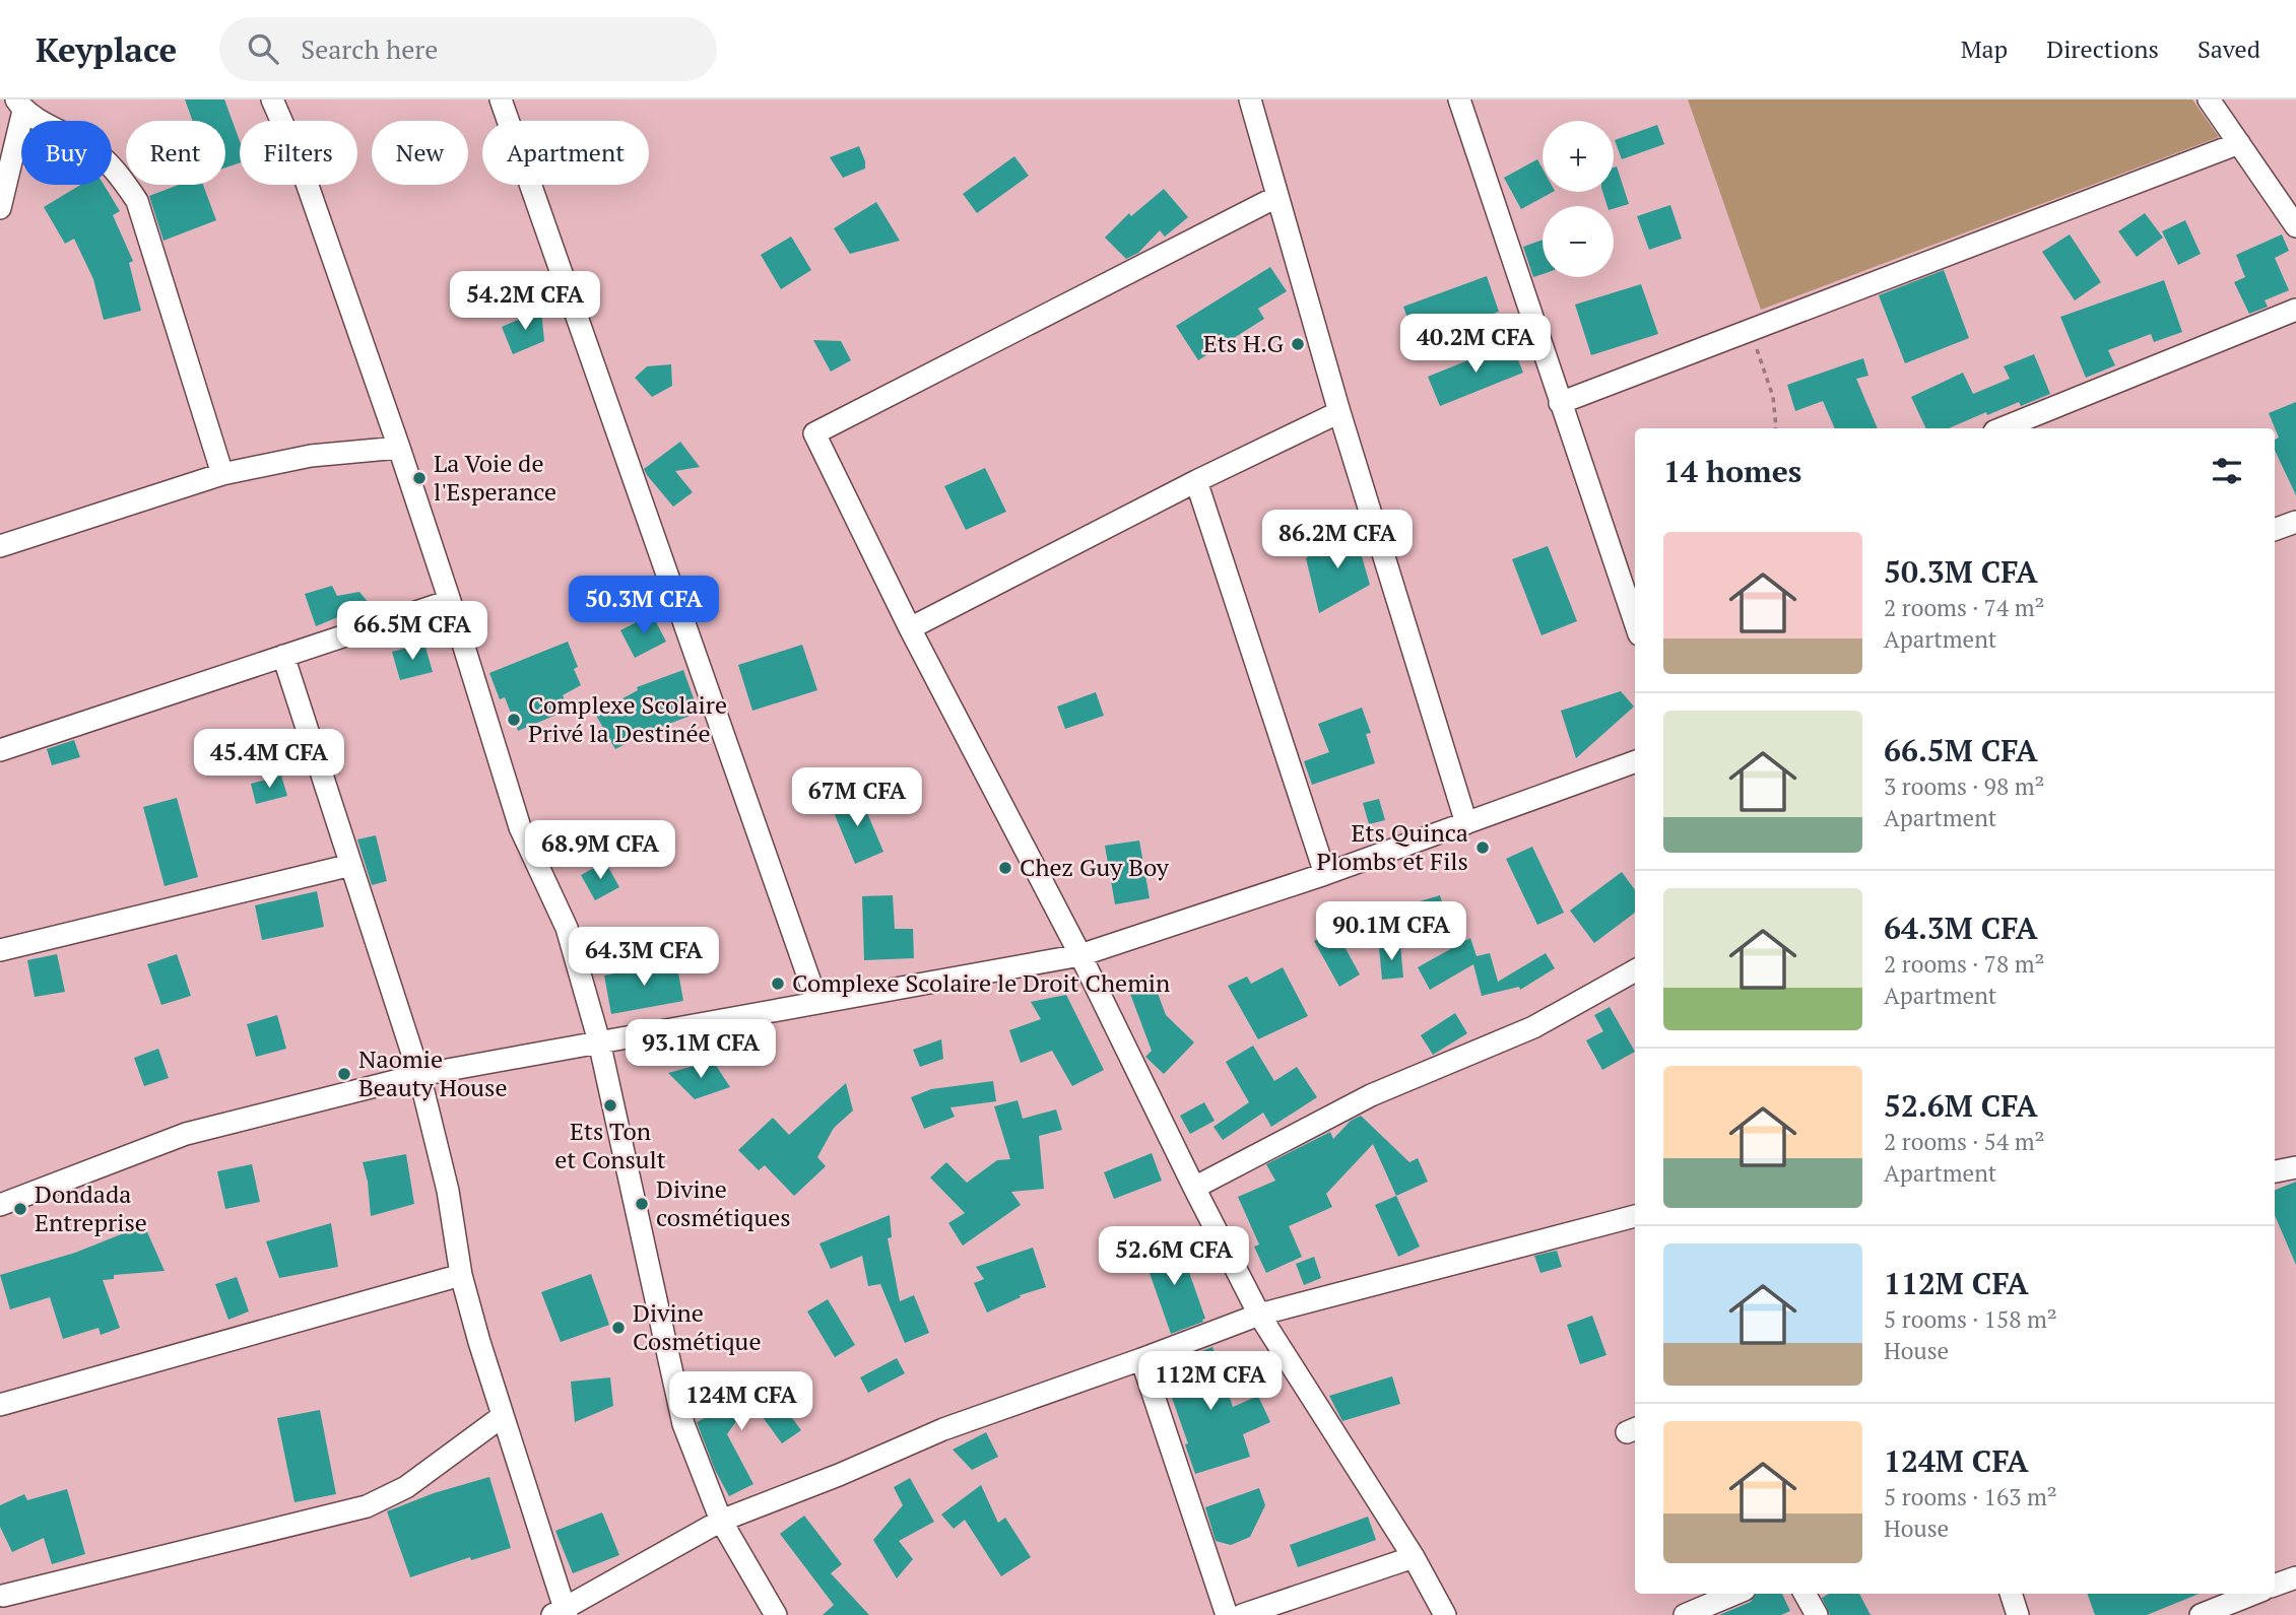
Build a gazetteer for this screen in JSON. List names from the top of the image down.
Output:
{
  "places": [
    "Ets H.G",
    "La Voie de l'Esperance",
    "Complexe Scolaire Privé la Destinée",
    "Ets Quinca Plombs et Fils",
    "Chez Guy Boy",
    "Complexe Scolaire le Droit Chemin",
    "Naomie Beauty House",
    "Ets Ton et Consult",
    "Divine cosmétiques",
    "Dondada Entreprise",
    "Divine Cosmétique"
  ],
  "page": {
    "header": "Keyplace",
    "search": "Search here",
    "nav": ["Map", "Directions", "Saved"],
    "map_buttons": ["+", "−"],
    "chip": [
      "Buy",
      "Rent",
      "Filters",
      "New",
      "Apartment"
    ],
    "price": [
      "54.2M CFA",
      "40.2M CFA",
      "86.2M CFA",
      "50.3M CFA",
      "66.5M CFA",
      "45.4M CFA",
      "67M CFA",
      "68.9M CFA",
      "90.1M CFA",
      "64.3M CFA",
      "93.1M CFA",
      "52.6M CFA",
      "112M CFA",
      "124M CFA"
    ],
    "heading": "14 homes",
    "list": [
      {
        "name": "50.3M CFA",
        "note": "2 rooms · 74 m² · Apartment"
      },
      {
        "name": "66.5M CFA",
        "note": "3 rooms · 98 m² · Apartment"
      },
      {
        "name": "64.3M CFA",
        "note": "2 rooms · 78 m² · Apartment"
      },
      {
        "name": "52.6M CFA",
        "note": "2 rooms · 54 m² · Apartment"
      },
      {
        "name": "112M CFA",
        "note": "5 rooms · 158 m² · House"
      },
      {
        "name": "124M CFA",
        "note": "5 rooms · 163 m² · House"
      }
    ]
  }
}
